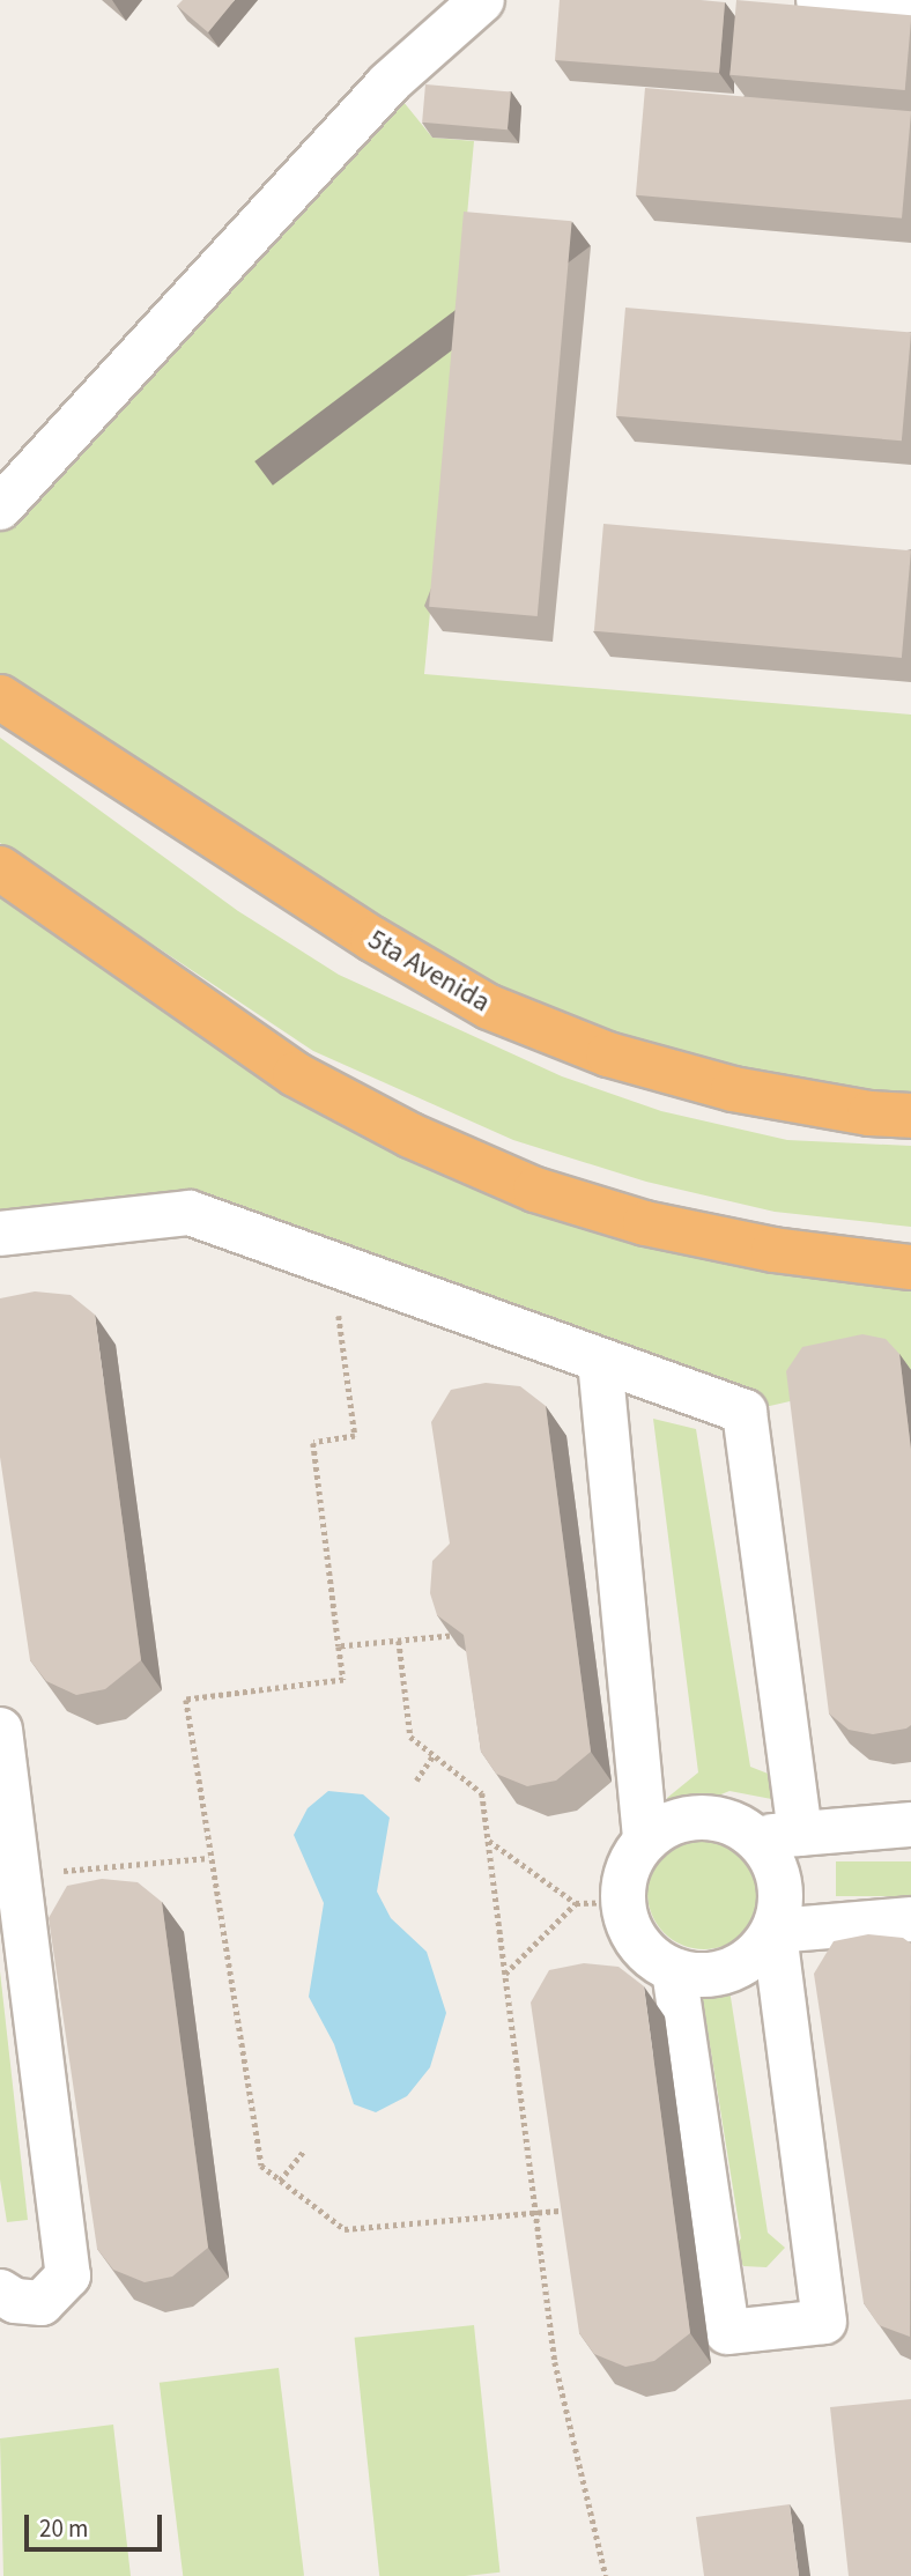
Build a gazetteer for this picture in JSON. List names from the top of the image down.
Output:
{
  "streets": {
    "highway": ["5ta Avenida"]
  },
  "scale_bar": "20 m"
}
